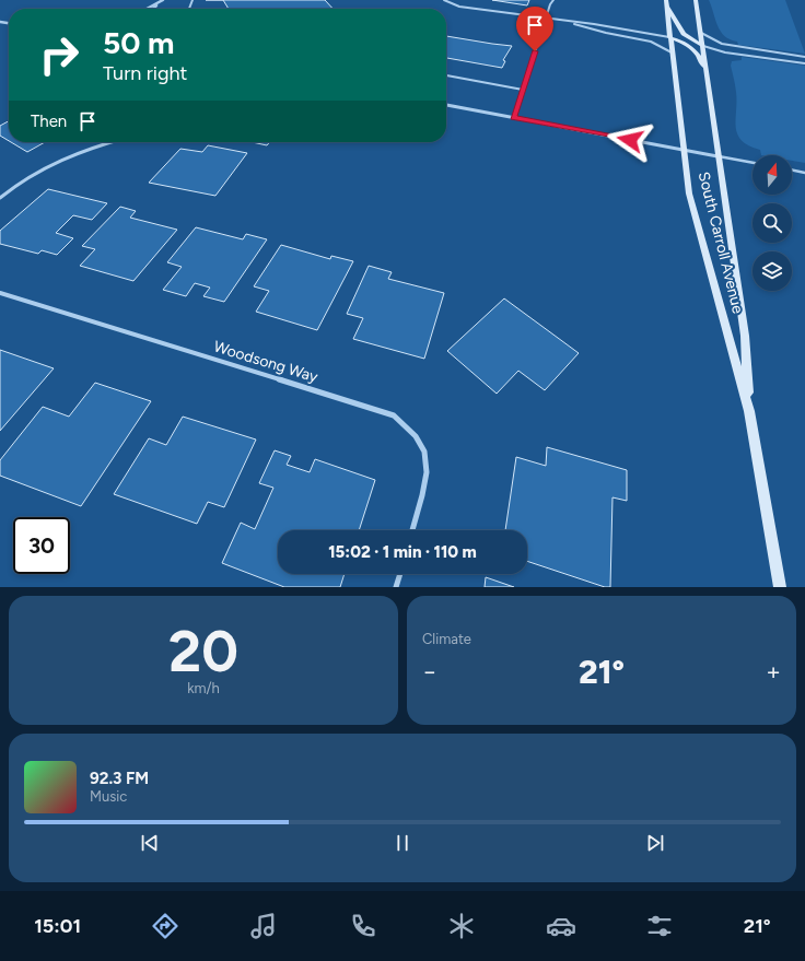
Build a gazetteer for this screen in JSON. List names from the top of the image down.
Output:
{
  "streets": {
    "main road": ["South Carroll Avenue"],
    "street": ["Woodsong Way"]
  },
  "north": "top",
  "page": {
    "turn": ["50 m", "Turn right"],
    "then": "Then",
    "limit": "30",
    "trip": "15:02 · 1 min · 110 m",
    "tile": [
      ["20", "km/h"],
      "Climate"
    ],
    "heat": ["−", "21°", "+"],
    "song": ["92.3 FM", "Music"],
    "tabs": ["15:01", "21°"]
  }
}
